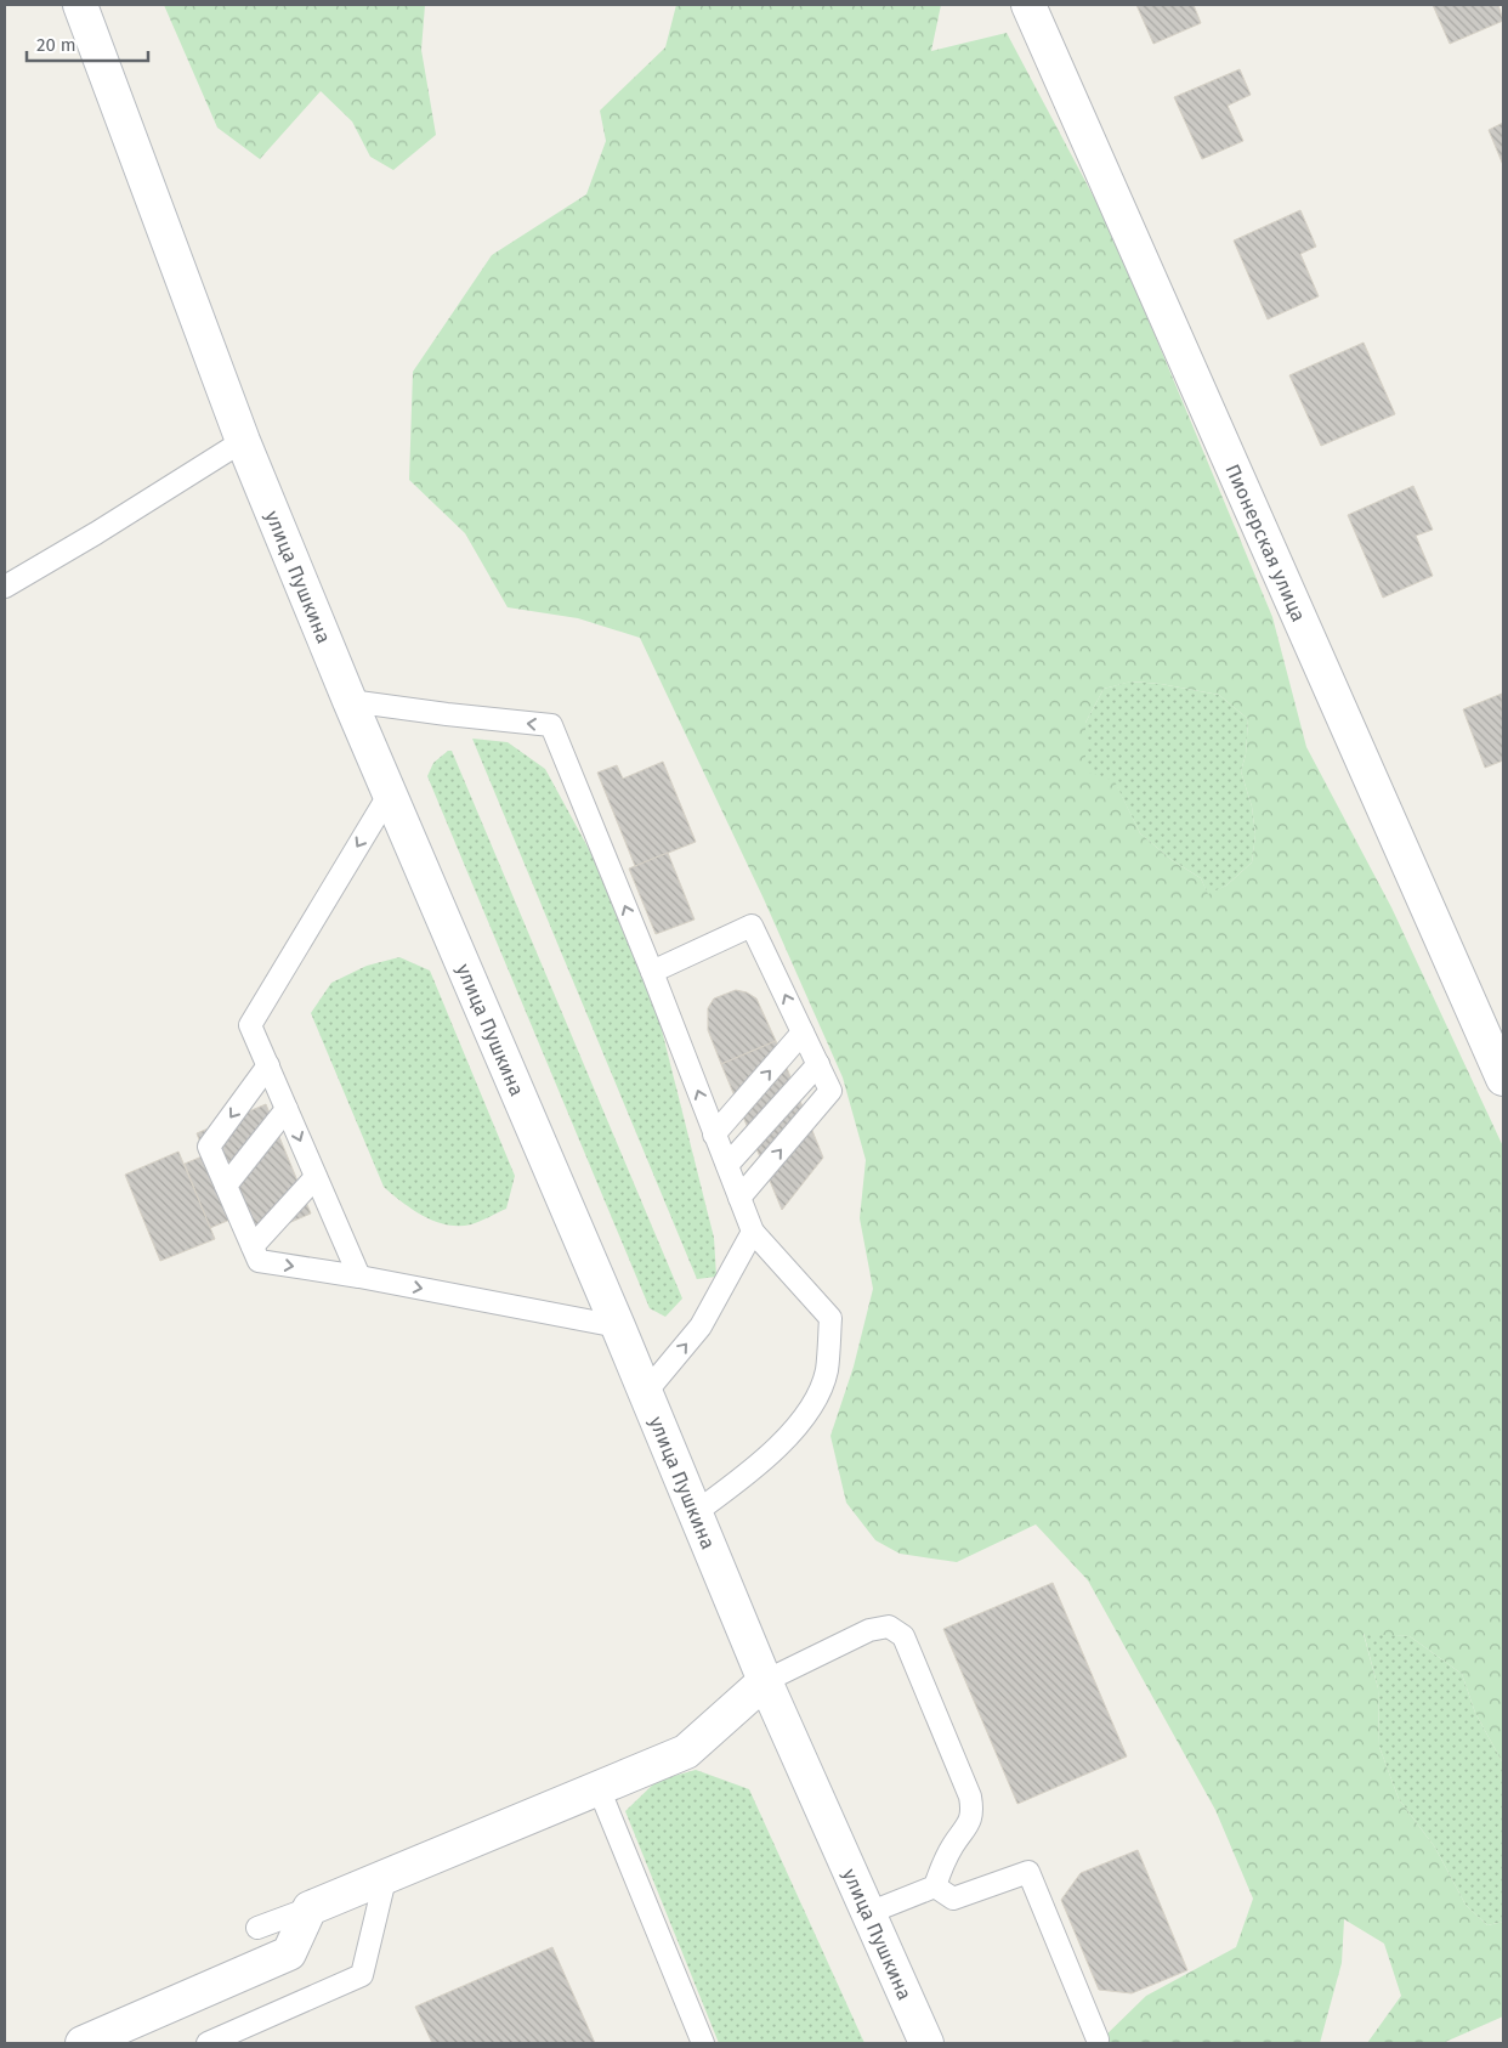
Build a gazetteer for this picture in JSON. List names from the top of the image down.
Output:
{
  "streets": {
    "main road": ["Пионерская улица", "улица Пушкина"]
  },
  "scale_bar": "20 m"
}
